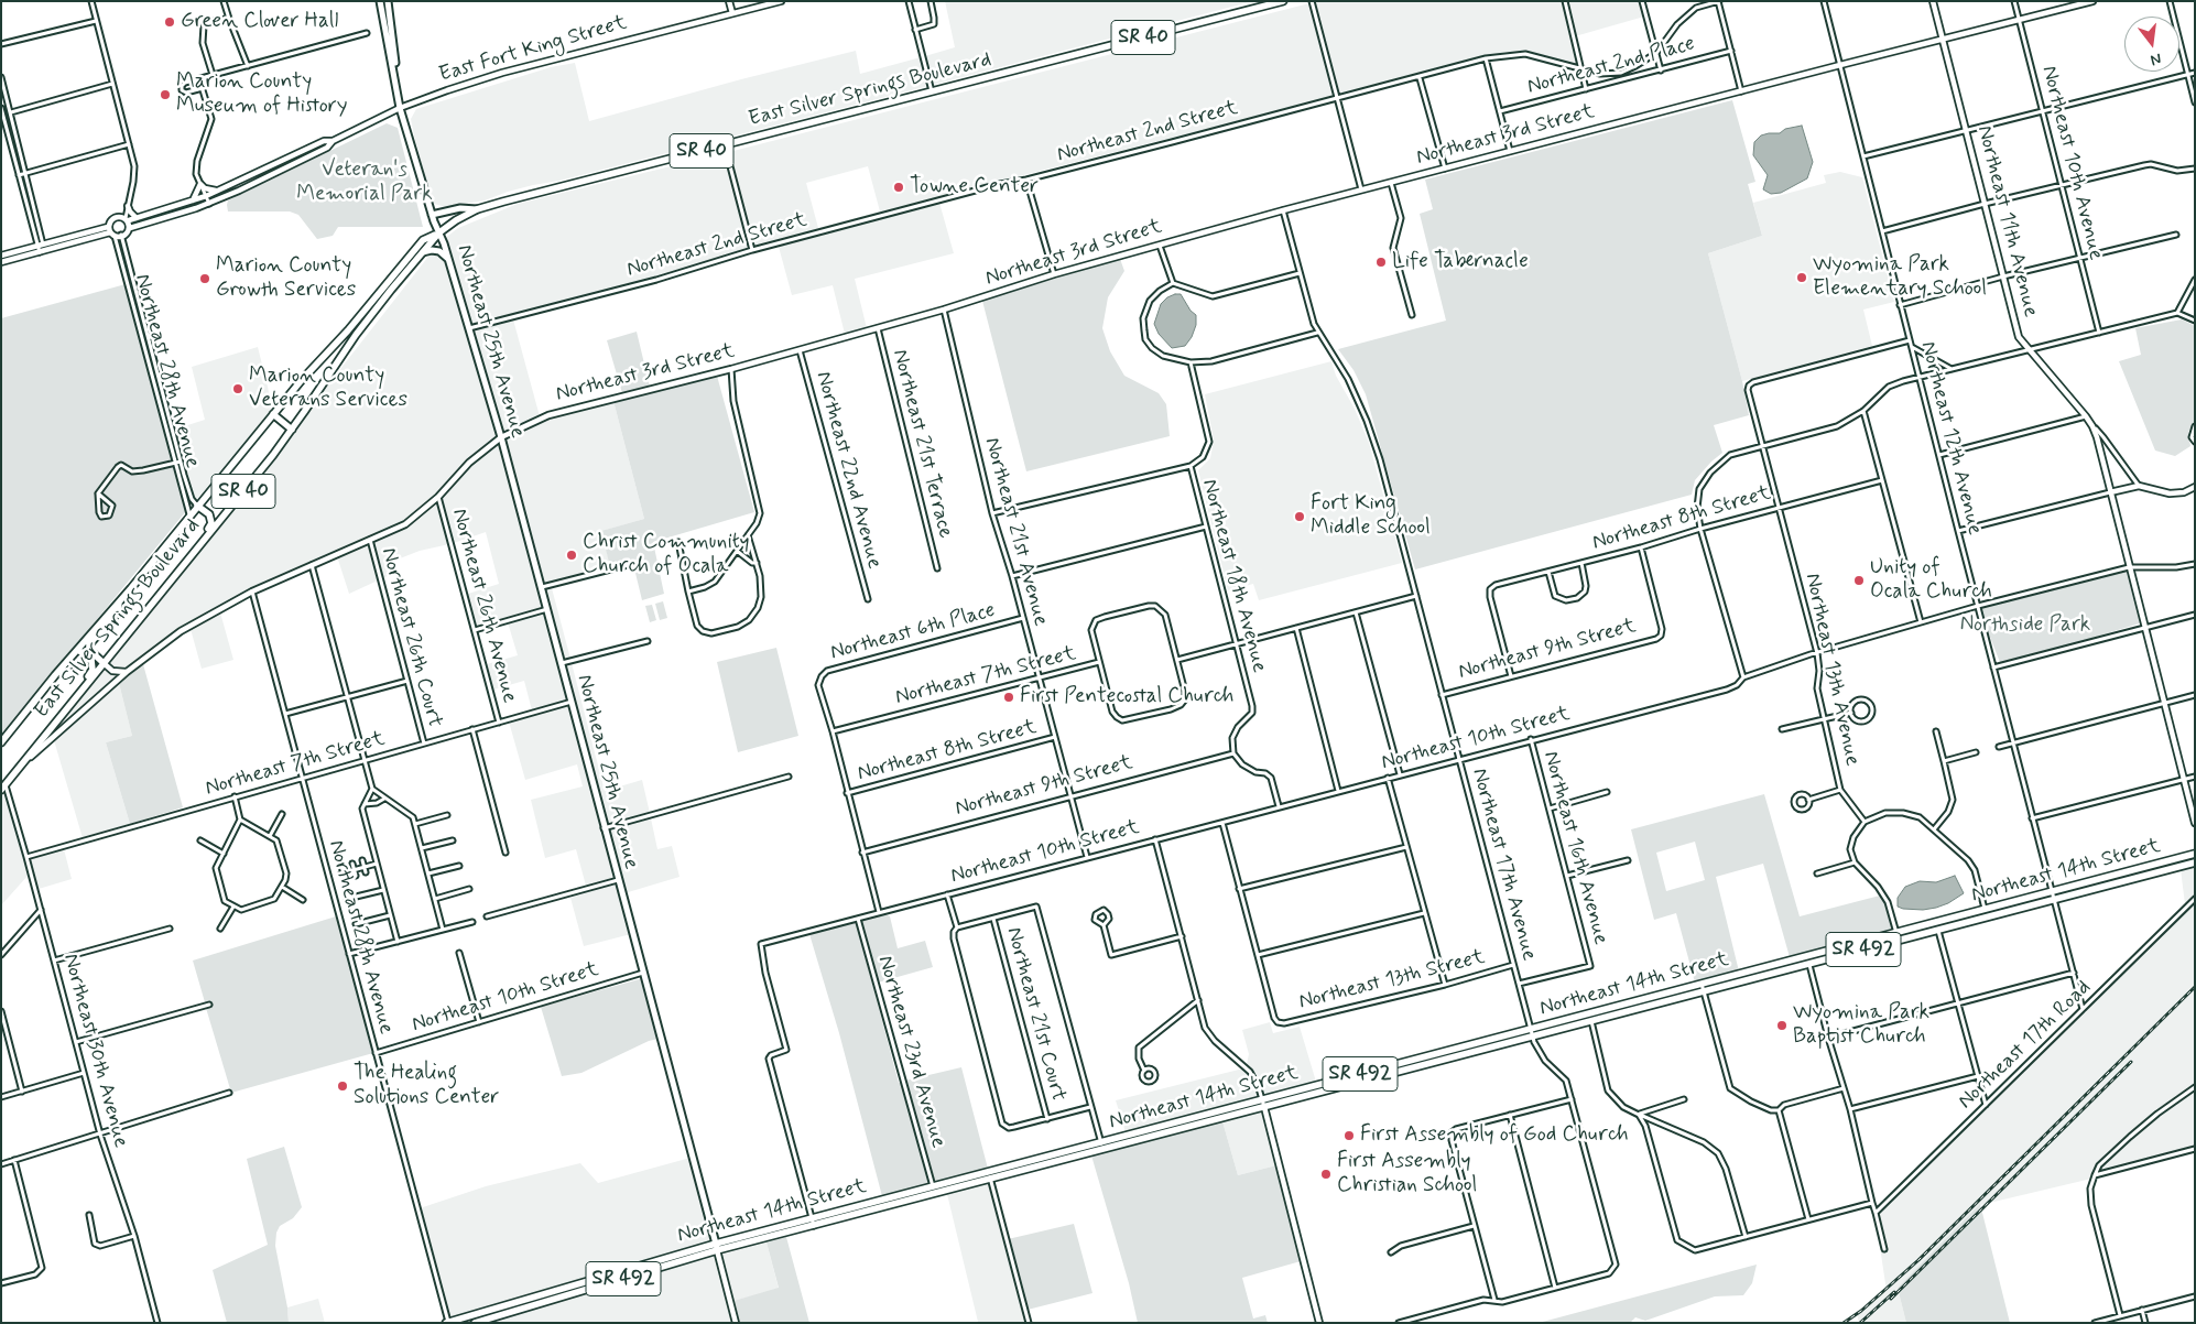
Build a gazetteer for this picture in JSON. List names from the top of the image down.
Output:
{
  "streets": {
    "main road": [
      "SR 40",
      "East Silver Springs Boulevard",
      "Northeast 25th Avenue",
      "Northeast 14th Street",
      "SR 492"
    ],
    "street": [
      "East Fort King Street",
      "Northeast 2nd Place",
      "Northeast 2nd Street",
      "Northeast 3rd Street",
      "Northeast 10th Avenue",
      "Northeast 11th Avenue",
      "Northeast 28th Avenue",
      "Northeast 12th Avenue",
      "Northeast 21st Terrace",
      "Northeast 22nd Avenue",
      "Northeast 8th Street",
      "Northeast 21st Avenue",
      "Northeast 18th Avenue",
      "Northeast 26th Avenue",
      "Northeast 6th Place",
      "Northeast 26th Court",
      "Northeast 9th Street",
      "Northeast 13th Avenue",
      "Northeast 7th Street",
      "Northeast 10th Street",
      "Northeast 16th Avenue",
      "Northeast 17th Avenue",
      "Northeast 13th Street",
      "Northeast 21st Court",
      "Northeast 17th Road",
      "Northeast 30th Avenue",
      "Northeast 23rd Avenue"
    ]
  },
  "crossings": [
    ["East Fort King Street", "Northeast 25th Avenue"],
    ["East Fort King Street", "Northeast 28th Avenue"],
    ["East Silver Springs Boulevard", "Northeast 3rd Street"],
    ["East Silver Springs Boulevard", "Northeast 25th Avenue"],
    ["East Silver Springs Boulevard", "Northeast 28th Avenue"],
    ["East Silver Springs Boulevard", "Northeast 30th Avenue"],
    ["Northeast 2nd Street", "Northeast 25th Avenue"],
    ["Northeast 3rd Street", "Northeast 10th Avenue"],
    ["Northeast 3rd Street", "Northeast 11th Avenue"],
    ["Northeast 3rd Street", "Northeast 25th Avenue"],
    ["Northeast 3rd Street", "Northeast 28th Avenue"],
    ["Northeast 3rd Street", "Northeast 12th Avenue"],
    ["Northeast 3rd Street", "Northeast 21st Terrace"],
    ["Northeast 3rd Street", "Northeast 22nd Avenue"],
    ["Northeast 3rd Street", "Northeast 21st Avenue"],
    ["Northeast 3rd Street", "Northeast 26th Avenue"],
    ["Northeast 3rd Street", "Northeast 26th Court"],
    ["Northeast 3rd Street", "Northeast 17th Avenue"],
    ["Northeast 11th Avenue", "Northeast 10th Street"],
    ["Northeast 25th Avenue", "Northeast 7th Street"],
    ["Northeast 25th Avenue", "Northeast 10th Street"],
    ["Northeast 25th Avenue", "Northeast 14th Street"],
    ["Northeast 28th Avenue", "Northeast 7th Street"],
    ["Northeast 28th Avenue", "Northeast 10th Street"],
    ["Northeast 28th Avenue", "Northeast 14th Street"],
    ["Northeast 12th Avenue", "Northeast 13th Avenue"],
    ["Northeast 12th Avenue", "Northeast 10th Street"],
    ["Northeast 12th Avenue", "Northeast 14th Street"],
    ["Northeast 12th Avenue", "Northeast 17th Road"],
    ["Northeast 8th Street", "Northeast 21st Avenue"],
    ["Northeast 8th Street", "Northeast 9th Street"],
    ["Northeast 8th Street", "Northeast 13th Avenue"],
    ["Northeast 21st Avenue", "Northeast 6th Place"],
    ["Northeast 21st Avenue", "Northeast 9th Street"],
    ["Northeast 21st Avenue", "Northeast 7th Street"],
    ["Northeast 21st Avenue", "Northeast 10th Street"],
    ["Northeast 18th Avenue", "Northeast 9th Street"],
    ["Northeast 26th Avenue", "Northeast 7th Street"],
    ["Northeast 6th Place", "Northeast 7th Street"],
    ["Northeast 26th Court", "Northeast 7th Street"],
    ["Northeast 9th Street", "Northeast 17th Avenue"],
    ["Northeast 13th Avenue", "Northeast 10th Street"],
    ["Northeast 7th Street", "Northeast 30th Avenue"],
    ["Northeast 10th Street", "Northeast 16th Avenue"],
    ["Northeast 10th Street", "Northeast 17th Avenue"],
    ["Northeast 10th Street", "Northeast 14th Street"],
    ["Northeast 10th Street", "Northeast 23rd Avenue"],
    ["Northeast 16th Avenue", "Northeast 17th Avenue"],
    ["Northeast 17th Avenue", "Northeast 14th Street"],
    ["Northeast 17th Avenue", "Northeast 13th Street"],
    ["Northeast 14th Street", "Northeast 23rd Avenue"]
  ],
  "parks": ["Veteran's Memorial Park", "Northside Park"],
  "places": [
    "Green Clover Hall",
    "Marion County Museum of History",
    "Towne Center",
    "Life Tabernacle",
    "Wyomina Park Elementary School",
    "Marion County Growth Services",
    "Marion County Veterans Services",
    "Fort King Middle School",
    "Christ Community Church of Ocala",
    "Unity of Ocala Church",
    "First Pentecostal Church",
    "Wyomina Park Baptist Church",
    "The Healing Solutions Center",
    "First Assembly of God Church",
    "First Assembly Christian School"
  ],
  "north": "bottom"
}
